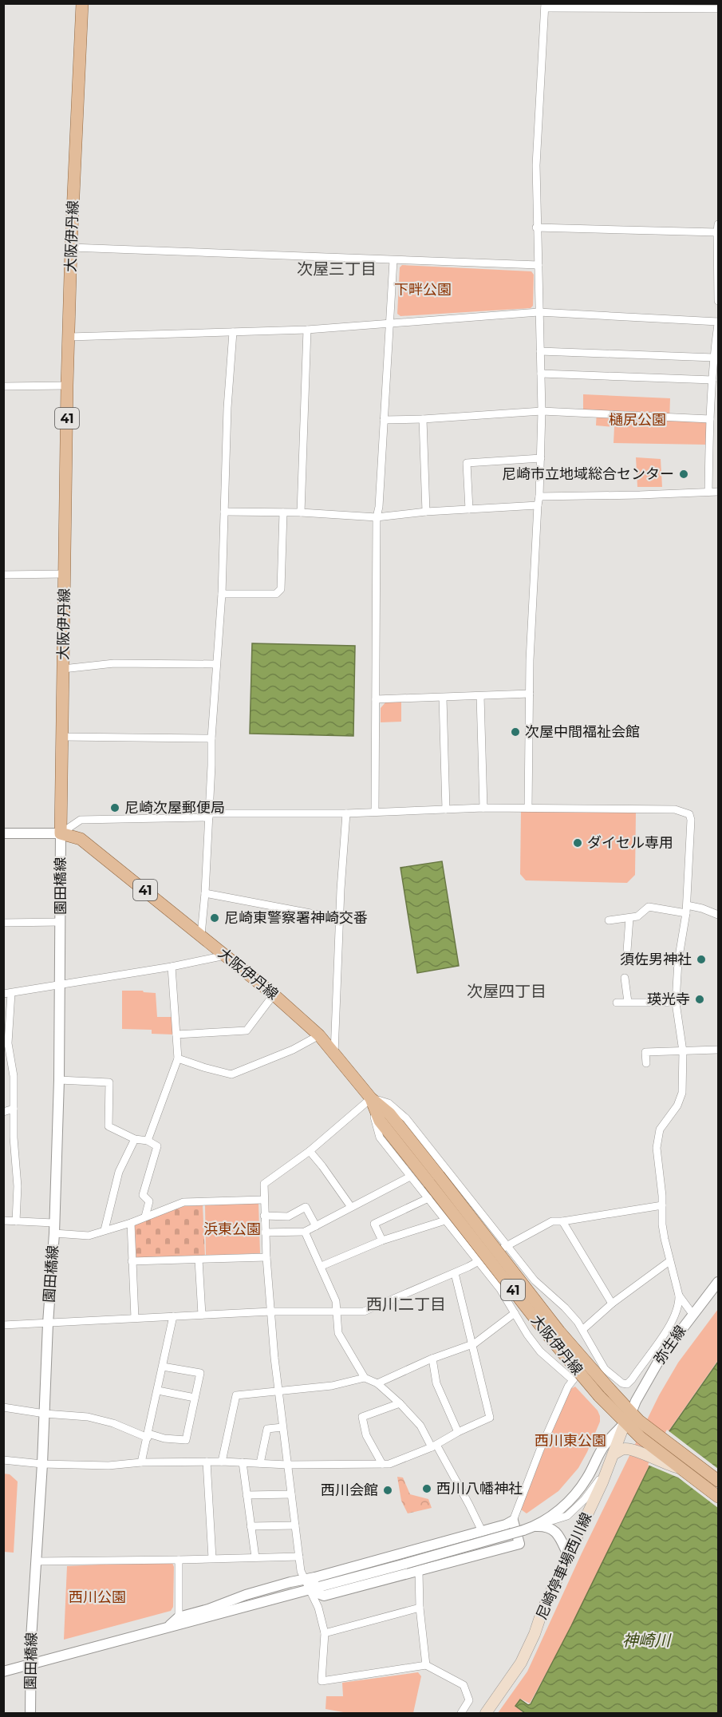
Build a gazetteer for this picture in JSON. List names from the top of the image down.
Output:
{
  "streets": {
    "main road": ["大阪伊丹線", "41", "尼崎停車場西川線"],
    "street": ["園田橋線", "弥生線"]
  },
  "crossings": [
    ["大阪伊丹線", "園田橋線"],
    ["大阪伊丹線", "弥生線"],
    ["大阪伊丹線", "尼崎停車場西川線"],
    ["園田橋線", "弥生線"],
    ["弥生線", "尼崎停車場西川線"]
  ],
  "districts": ["次屋三丁目", "次屋四丁目", "西川二丁目"],
  "water": ["神崎川"],
  "parks": [
    "下畔公園",
    "樋尻公園",
    "浜東公園",
    "西川東公園",
    "西川公園"
  ],
  "places": [
    "尼崎市立地域総合センター",
    "次屋中間福祉会館",
    "尼崎次屋郵便局",
    "ダイセル専用",
    "尼崎東警察署神崎交番",
    "須佐男神社",
    "瑛光寺",
    "西川八幡神社",
    "西川会館"
  ]
}
